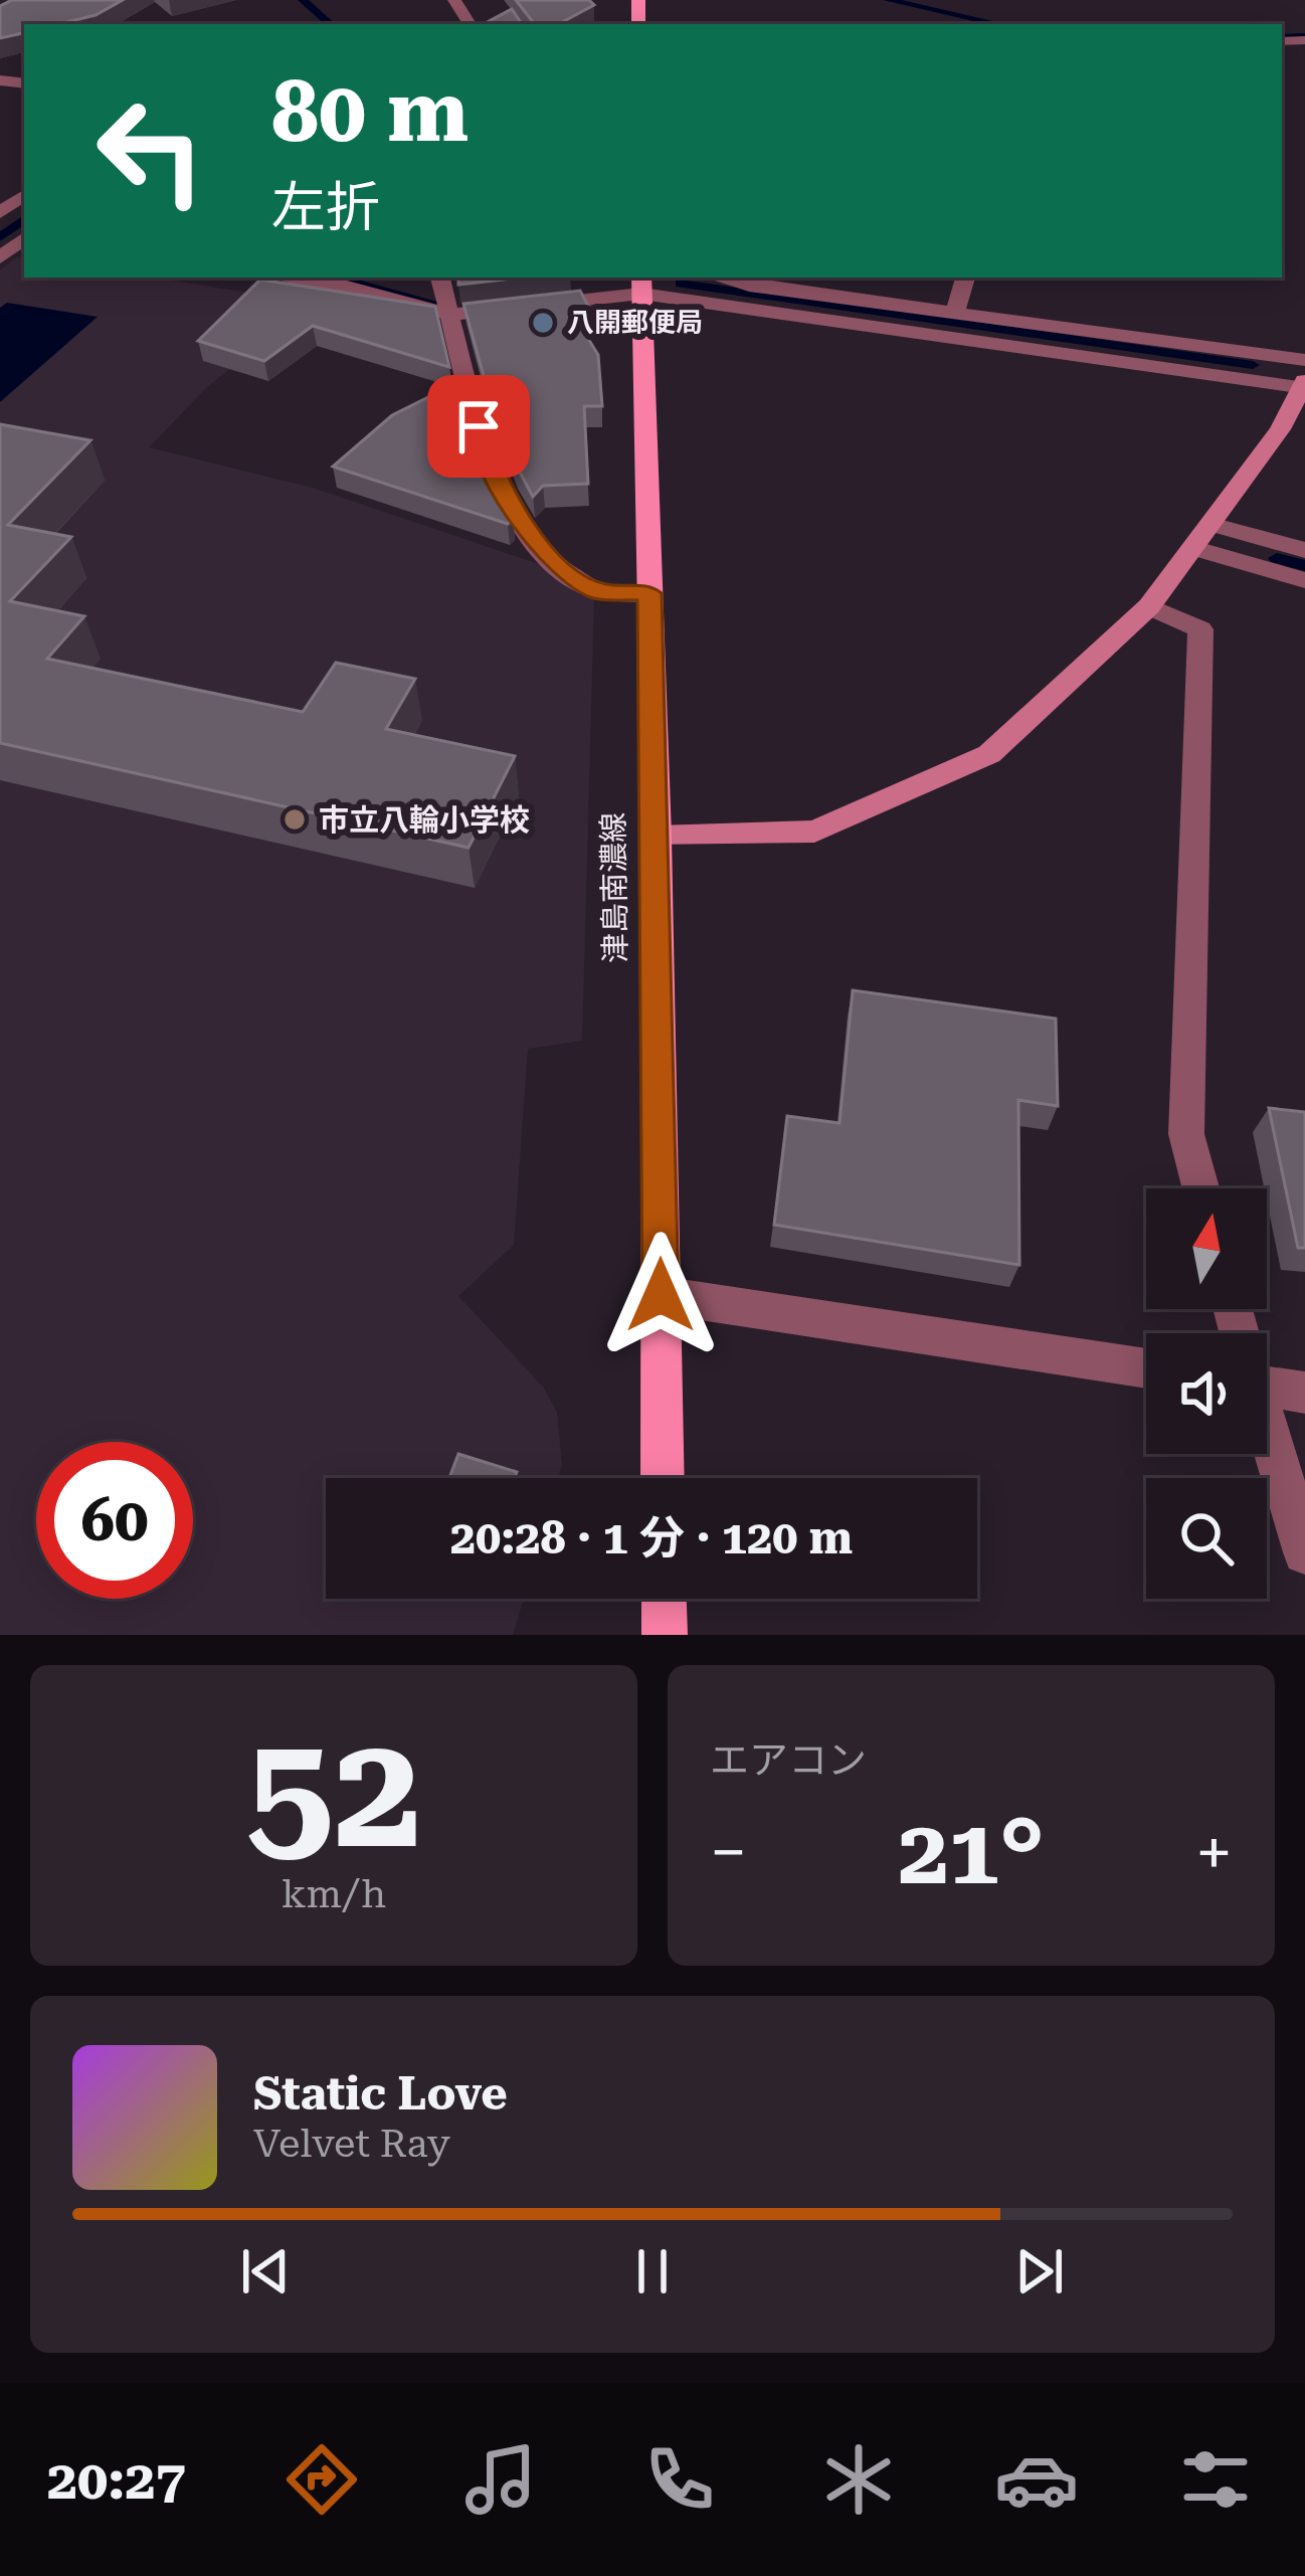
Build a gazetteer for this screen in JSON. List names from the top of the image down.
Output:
{
  "streets": {
    "main road": ["津島南濃線"]
  },
  "places": ["八開郵便局", "市立八輪小学校"],
  "north": "top",
  "page": {
    "turn": ["80 m", "左折"],
    "limit": "60",
    "trip": "20:28 · 1 分 · 120 m",
    "tile": [
      ["52", "km/h"],
      "エアコン"
    ],
    "heat": ["−", "21°", "+"],
    "song": ["Static Love", "Velvet Ray"],
    "tabs": "20:27"
  }
}
